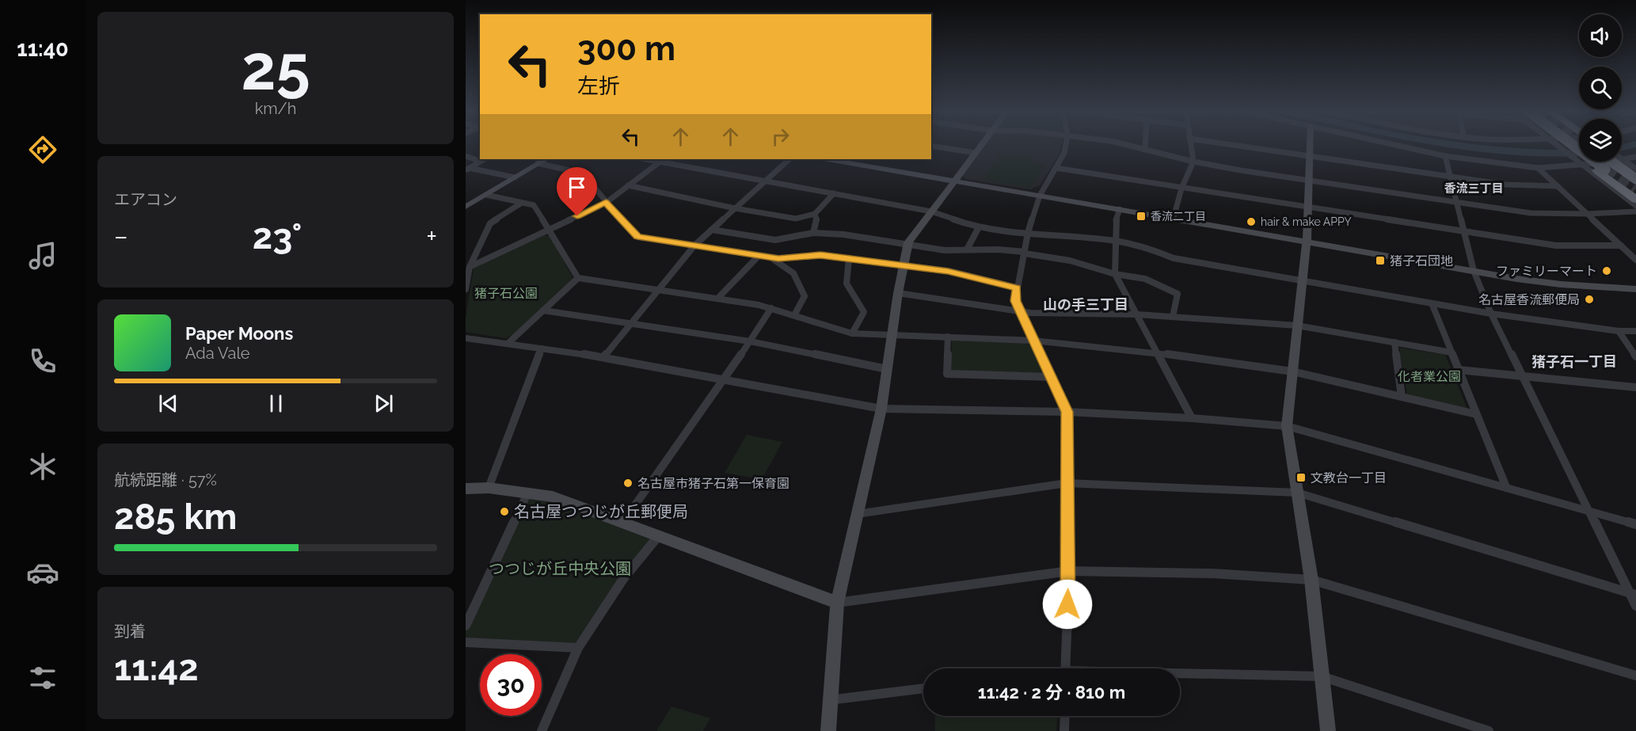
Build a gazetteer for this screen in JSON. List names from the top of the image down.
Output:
{
  "districts": ["香流三丁目", "山の手三丁目", "猪子石一丁目"],
  "parks": ["猪子石公園", "化者業公園", "つつじが丘中央公園"],
  "places": {
    "transit": ["香流二丁目", "猪子石団地", "文教台一丁目"],
    "other": [
      "hair & make APPY",
      "ファミリーマート",
      "名古屋香流郵便局",
      "名古屋市猪子石第一保育園",
      "名古屋つつじが丘郵便局"
    ]
  },
  "page": {
    "tabs": "11:40",
    "tile": [
      ["25", "km/h"],
      "エアコン",
      ["航続距離 · 57%", "285 km"],
      ["到着", "11:42"]
    ],
    "turn": ["300 m", "左折"],
    "heat": ["−", "23°", "+"],
    "song": ["Paper Moons", "Ada Vale"],
    "limit": "30",
    "trip": "11:42 · 2 分 · 810 m"
  }
}
